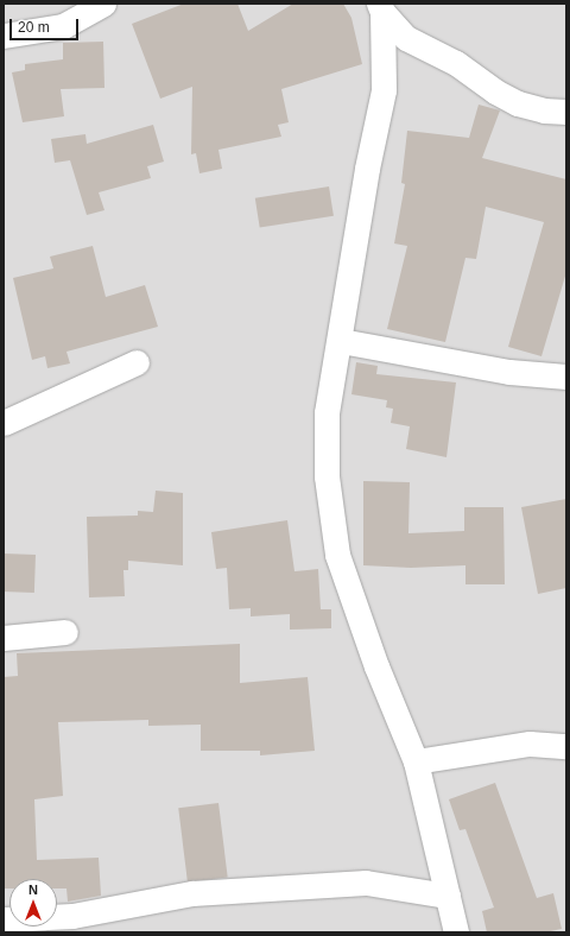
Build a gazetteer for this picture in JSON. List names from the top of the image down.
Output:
{
  "scale_bar": "20 m",
  "north": "top"
}
